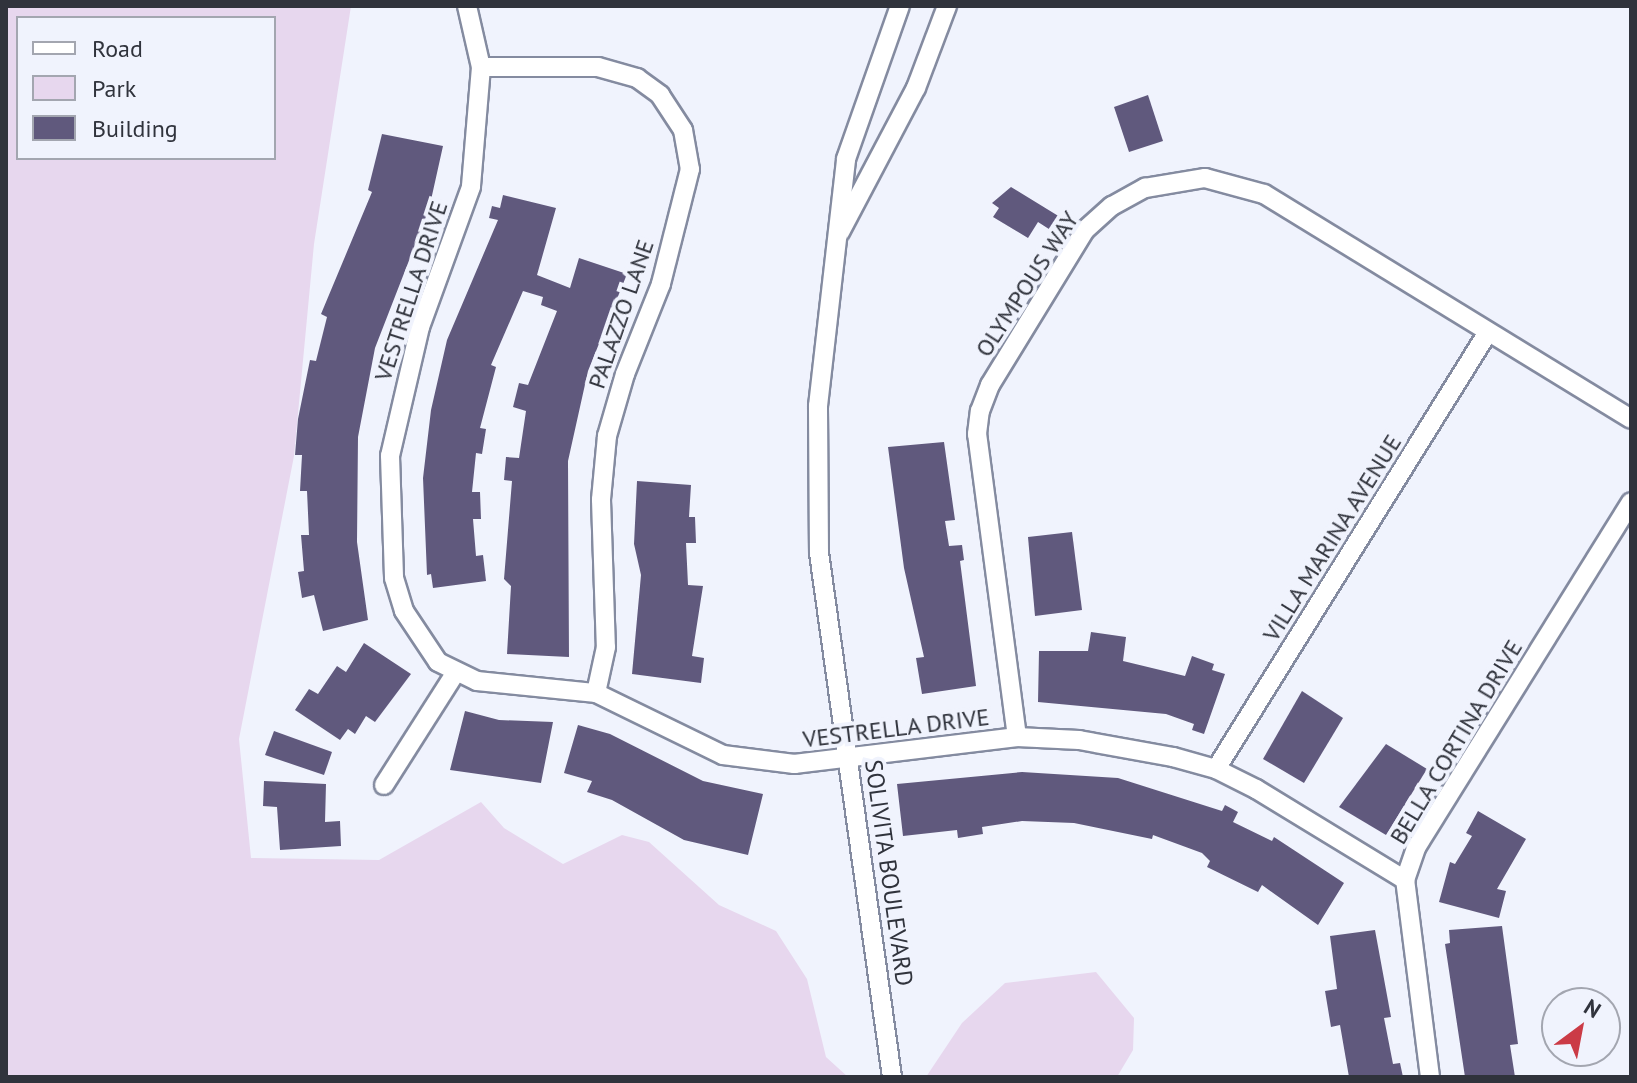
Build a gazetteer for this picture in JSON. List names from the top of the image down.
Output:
{
  "streets": {
    "street": [
      "OLYMPOUS WAY",
      "VESTRELLA DRIVE",
      "PALAZZO LANE",
      "VILLA MARINA AVENUE",
      "BELLA CORTINA DRIVE",
      "SOLIVITA BOULEVARD"
    ]
  },
  "crossings": [
    ["OLYMPOUS WAY", "VESTRELLA DRIVE"],
    ["OLYMPOUS WAY", "VILLA MARINA AVENUE"],
    ["VESTRELLA DRIVE", "PALAZZO LANE"],
    ["VESTRELLA DRIVE", "VILLA MARINA AVENUE"],
    ["VESTRELLA DRIVE", "BELLA CORTINA DRIVE"],
    ["VESTRELLA DRIVE", "SOLIVITA BOULEVARD"]
  ],
  "legend": ["Road", "Park", "Building"],
  "north": "top right"
}
